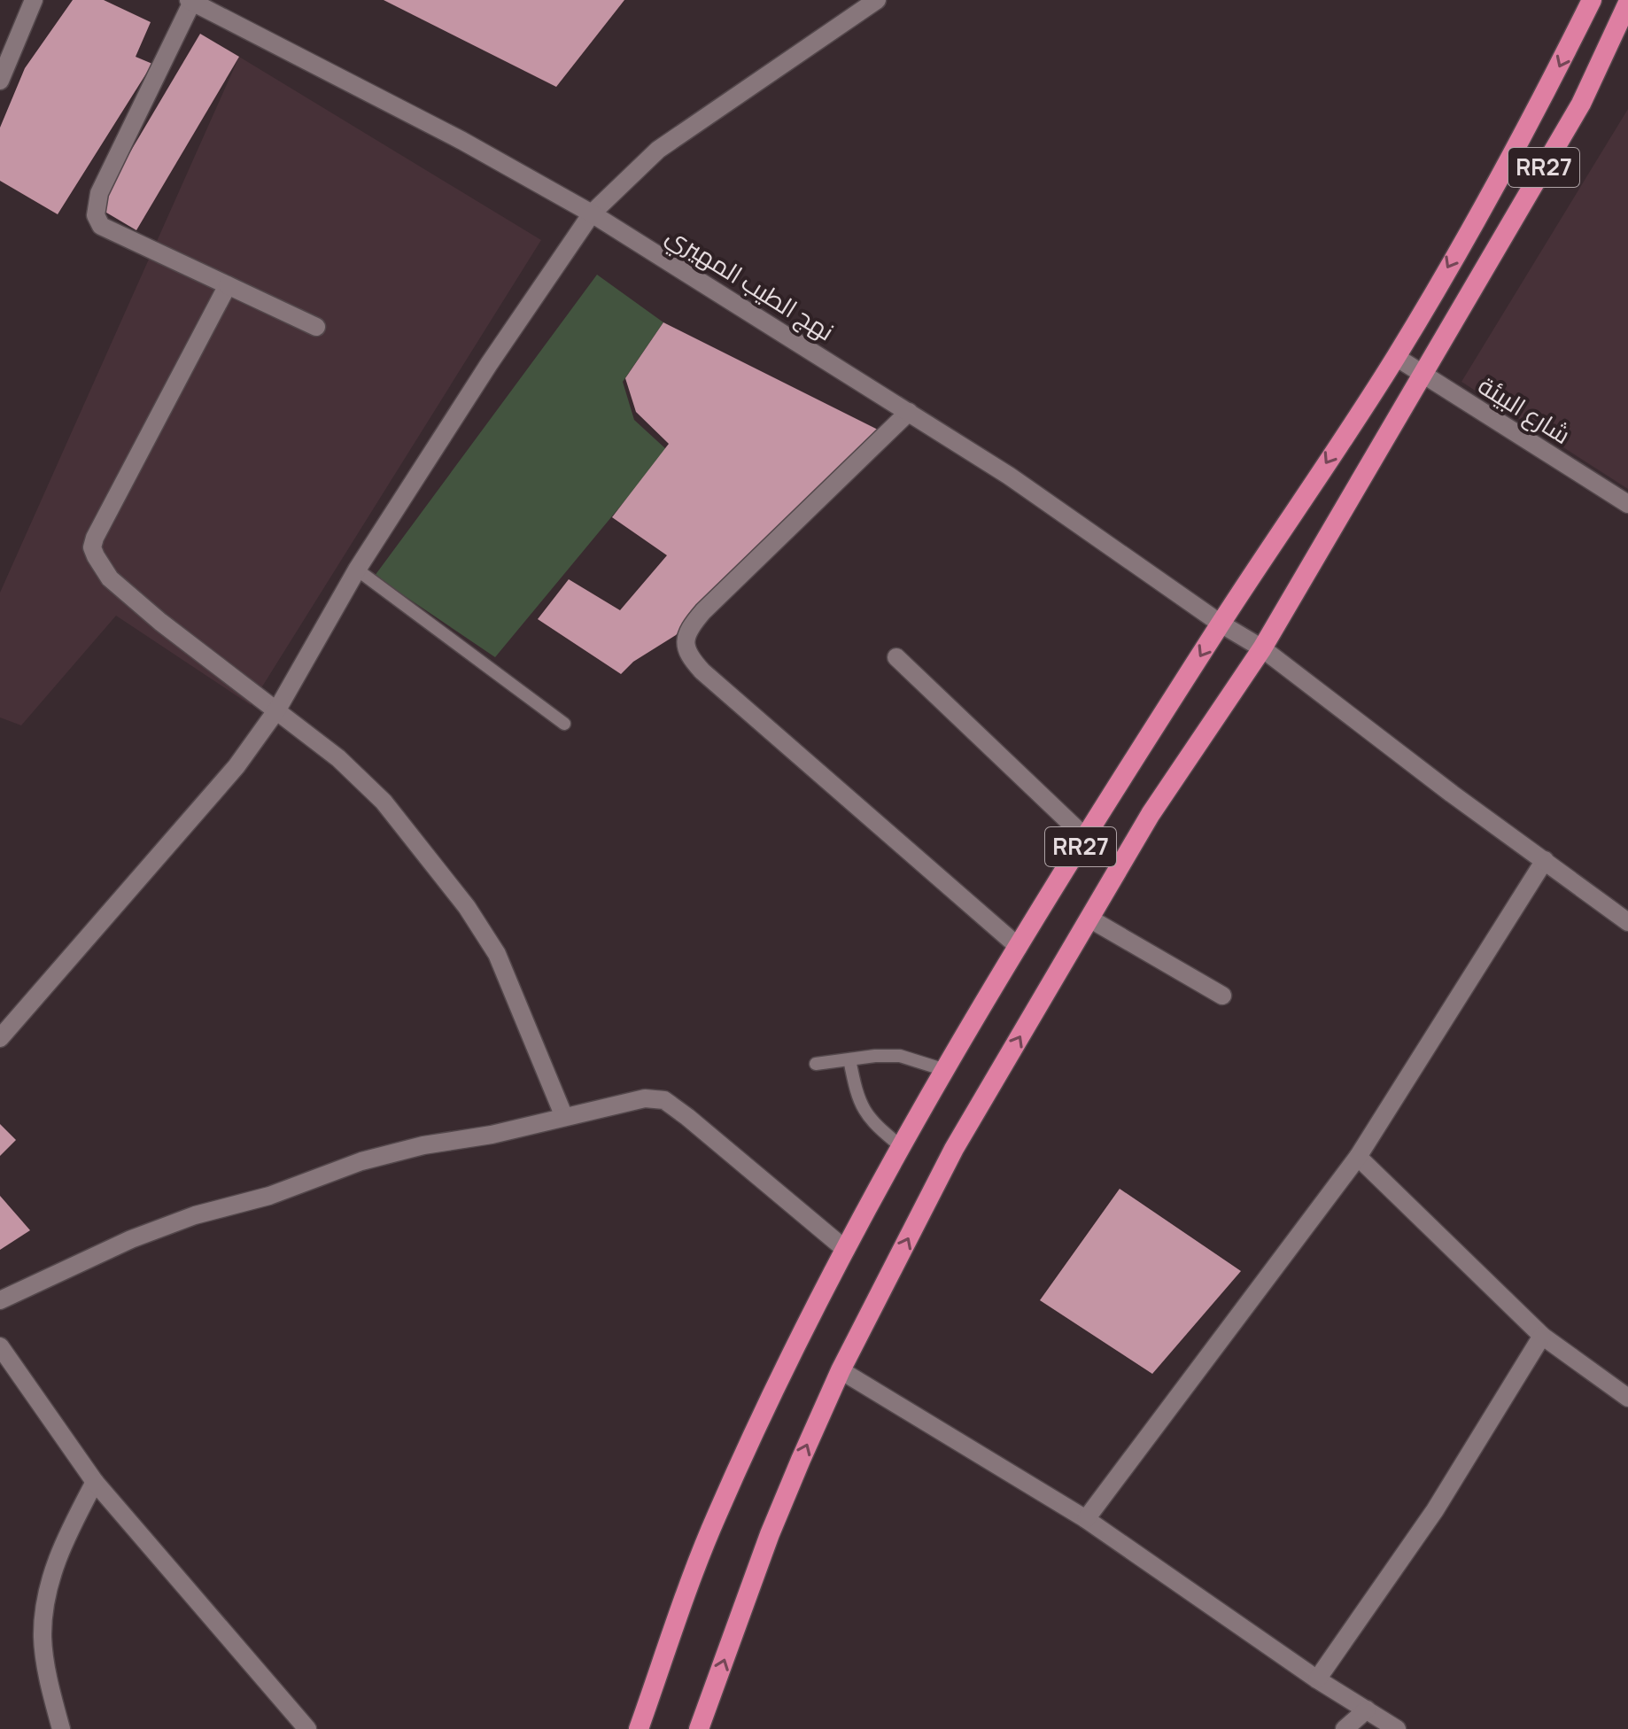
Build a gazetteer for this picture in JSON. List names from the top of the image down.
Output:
{
  "streets": {
    "highway": ["RR27"],
    "street": ["نهج الطيب المهيري", "شارع البيئة"]
  },
  "crossings": [
    ["RR27", "نهج الطيب المهيري"],
    ["RR27", "شارع البيئة"]
  ]
}
